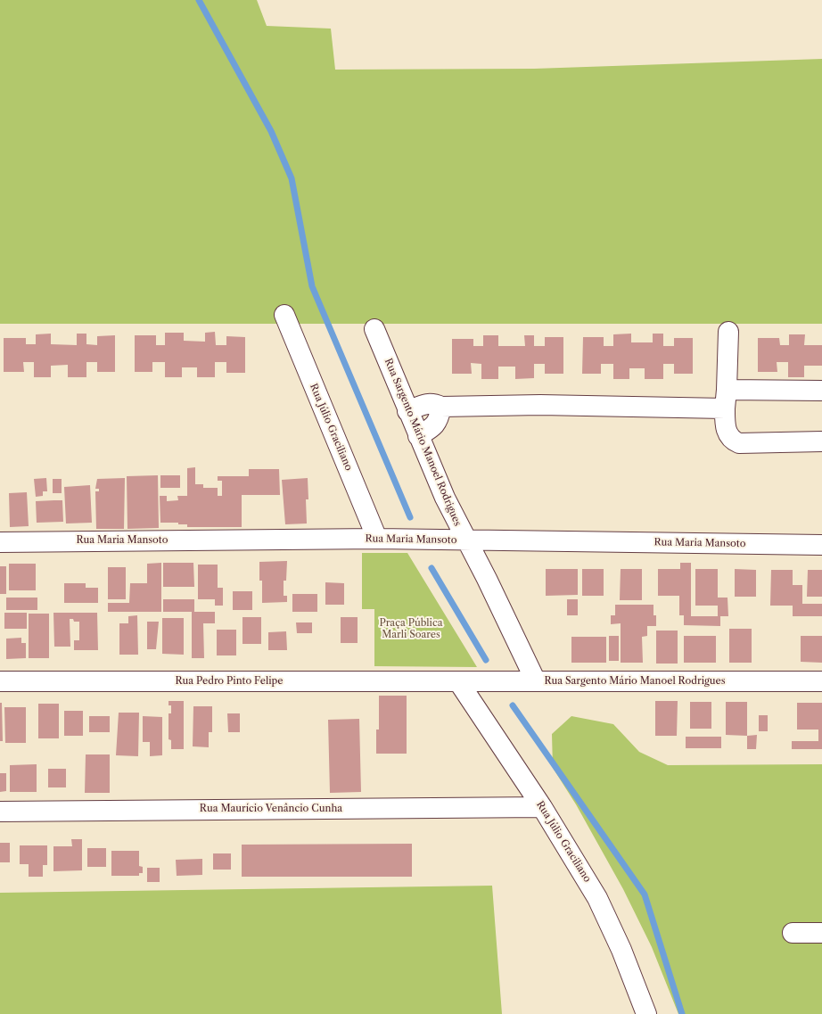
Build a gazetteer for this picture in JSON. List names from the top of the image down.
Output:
{
  "streets": {
    "street": [
      "Rua Júlio Graciliano",
      "Rua Sargento Mário Manoel Rodrigues",
      "Rua Maria Mansoto",
      "Rua Pedro Pinto Felipe",
      "Rua Maurício Venâncio Cunha"
    ]
  },
  "crossings": [
    ["Rua Júlio Graciliano", "Rua Maria Mansoto"],
    ["Rua Júlio Graciliano", "Rua Pedro Pinto Felipe"],
    ["Rua Júlio Graciliano", "Rua Maurício Venâncio Cunha"],
    ["Rua Sargento Mário Manoel Rodrigues", "Rua Maria Mansoto"],
    ["Rua Sargento Mário Manoel Rodrigues", "Rua Pedro Pinto Felipe"]
  ],
  "parks": ["Praça Pública Marli Soares"]
}
